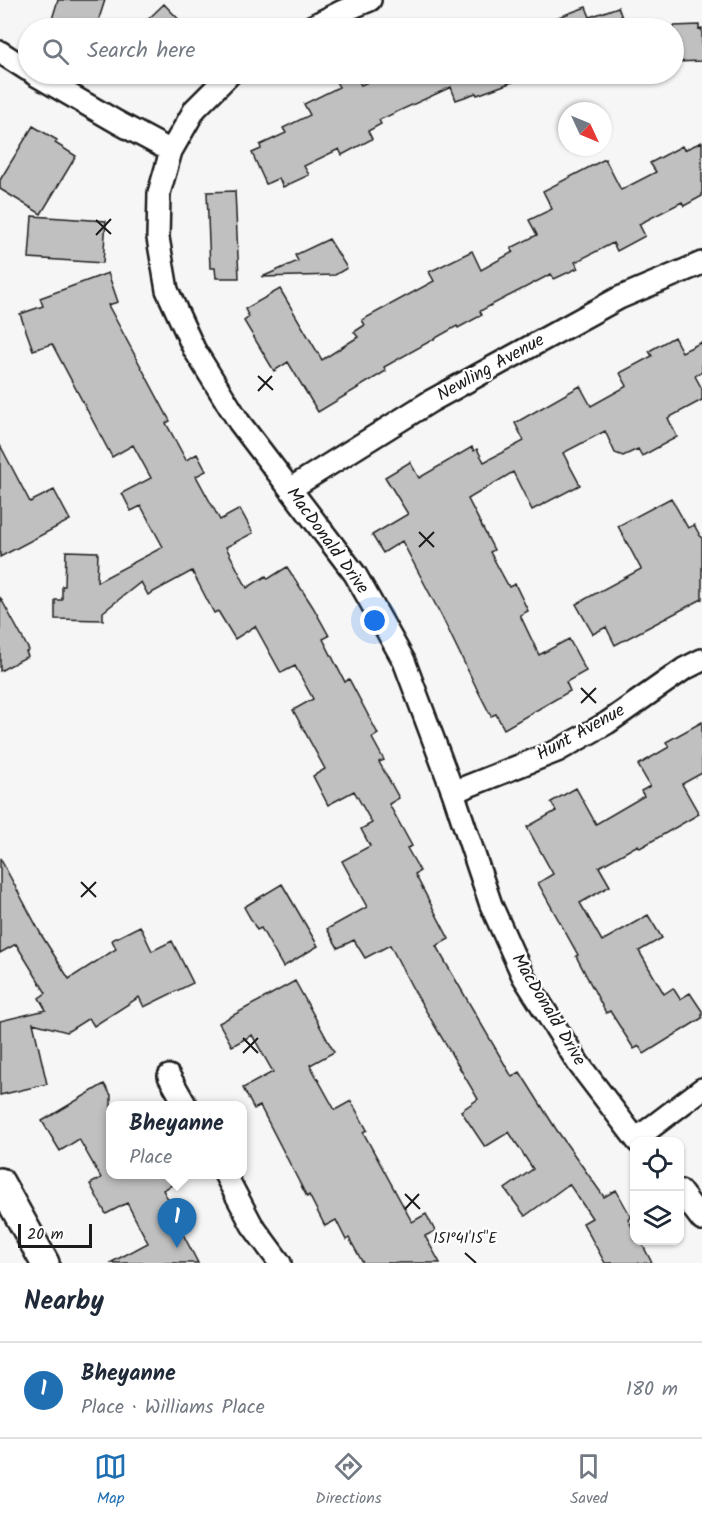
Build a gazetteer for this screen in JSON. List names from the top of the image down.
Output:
{
  "streets": {
    "street": ["Newling Avenue", "MacDonald Drive", "Hunt Avenue"]
  },
  "crossings": [
    ["Newling Avenue", "MacDonald Drive"],
    ["MacDonald Drive", "Hunt Avenue"]
  ],
  "scale_bar": "20 m",
  "north": "bottom right",
  "page": {
    "search": "Search here",
    "popup": ["Bheyanne", "Place"],
    "pins": "1",
    "scale": "20 m",
    "heading": "Nearby",
    "list": [
      {
        "mark": "1",
        "name": "Bheyanne",
        "note": "Place · Williams Place",
        "value": "180 m"
      }
    ],
    "nav": ["Map", "Directions", "Saved"]
  },
  "coordinates": ["151°41'15\"E"]
}
